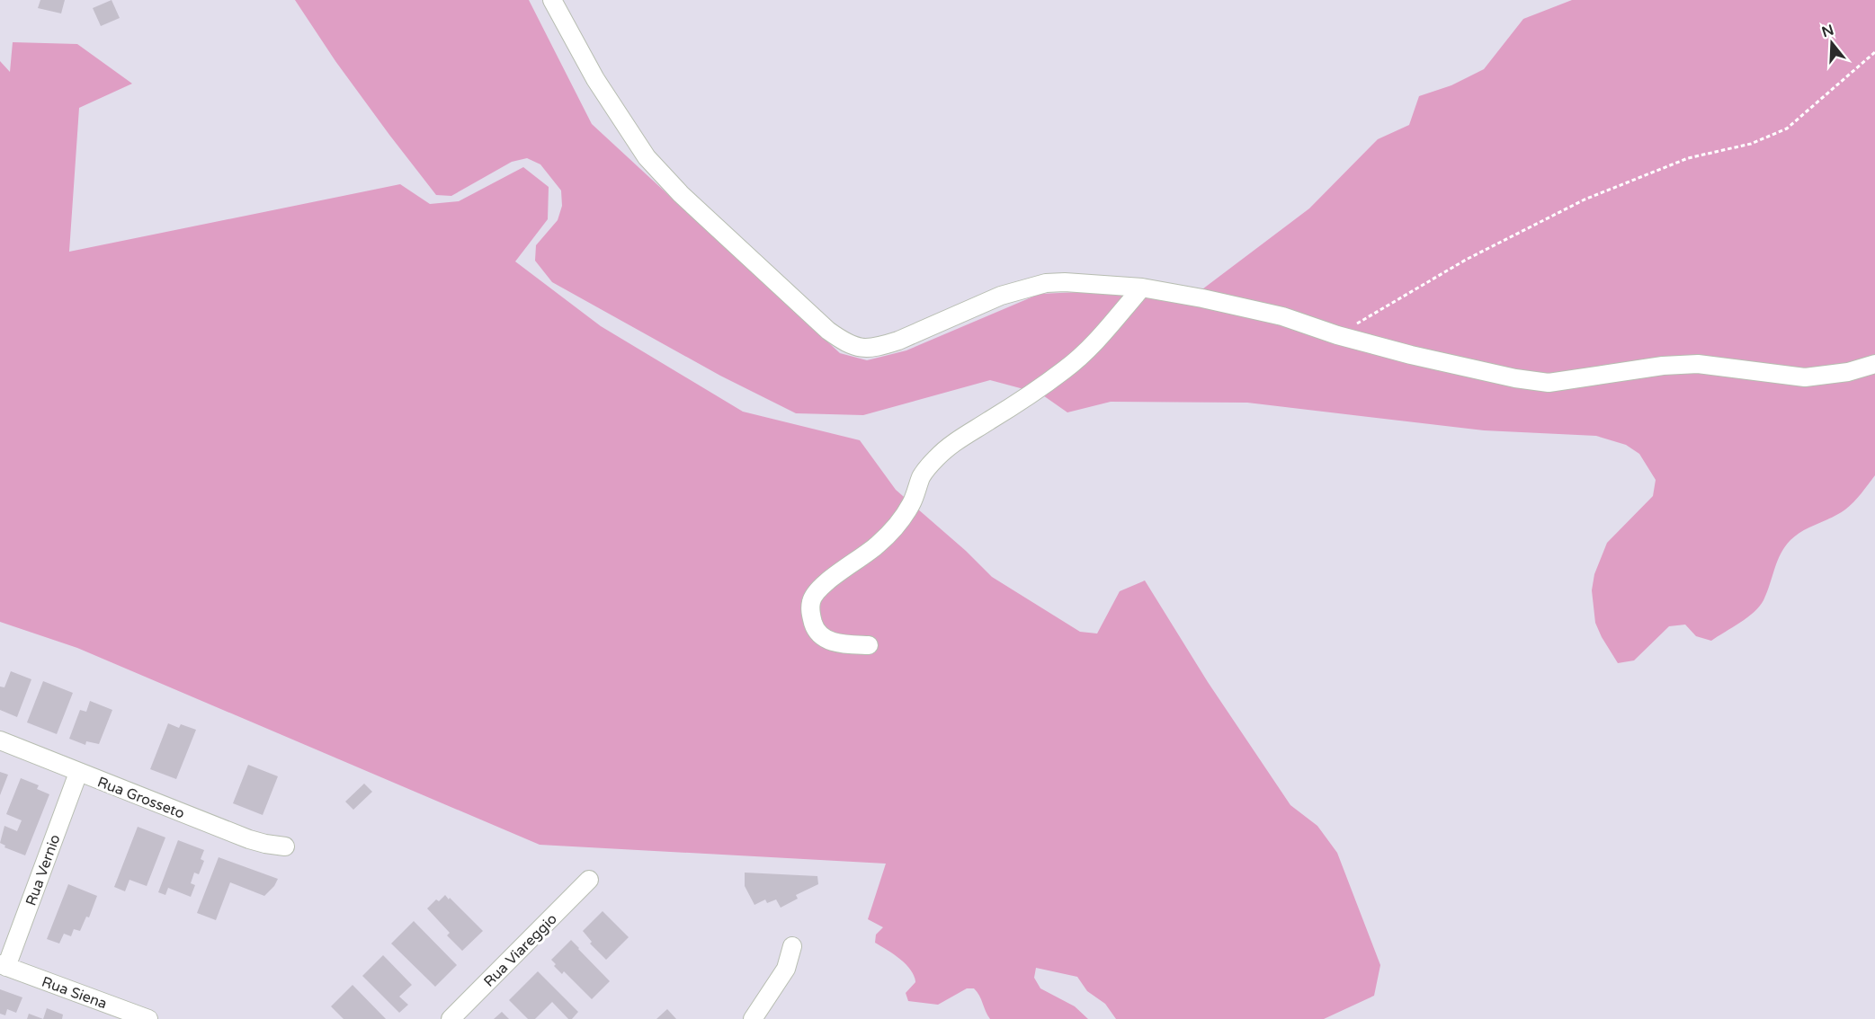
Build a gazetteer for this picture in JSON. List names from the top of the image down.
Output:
{
  "streets": {
    "street": [
      "Rua Grosseto",
      "Rua Vernio",
      "Rua Viareggio",
      "Rua Siena"
    ]
  },
  "crossings": [
    ["Rua Grosseto", "Rua Vernio"],
    ["Rua Vernio", "Rua Siena"]
  ],
  "north": "top"
}
